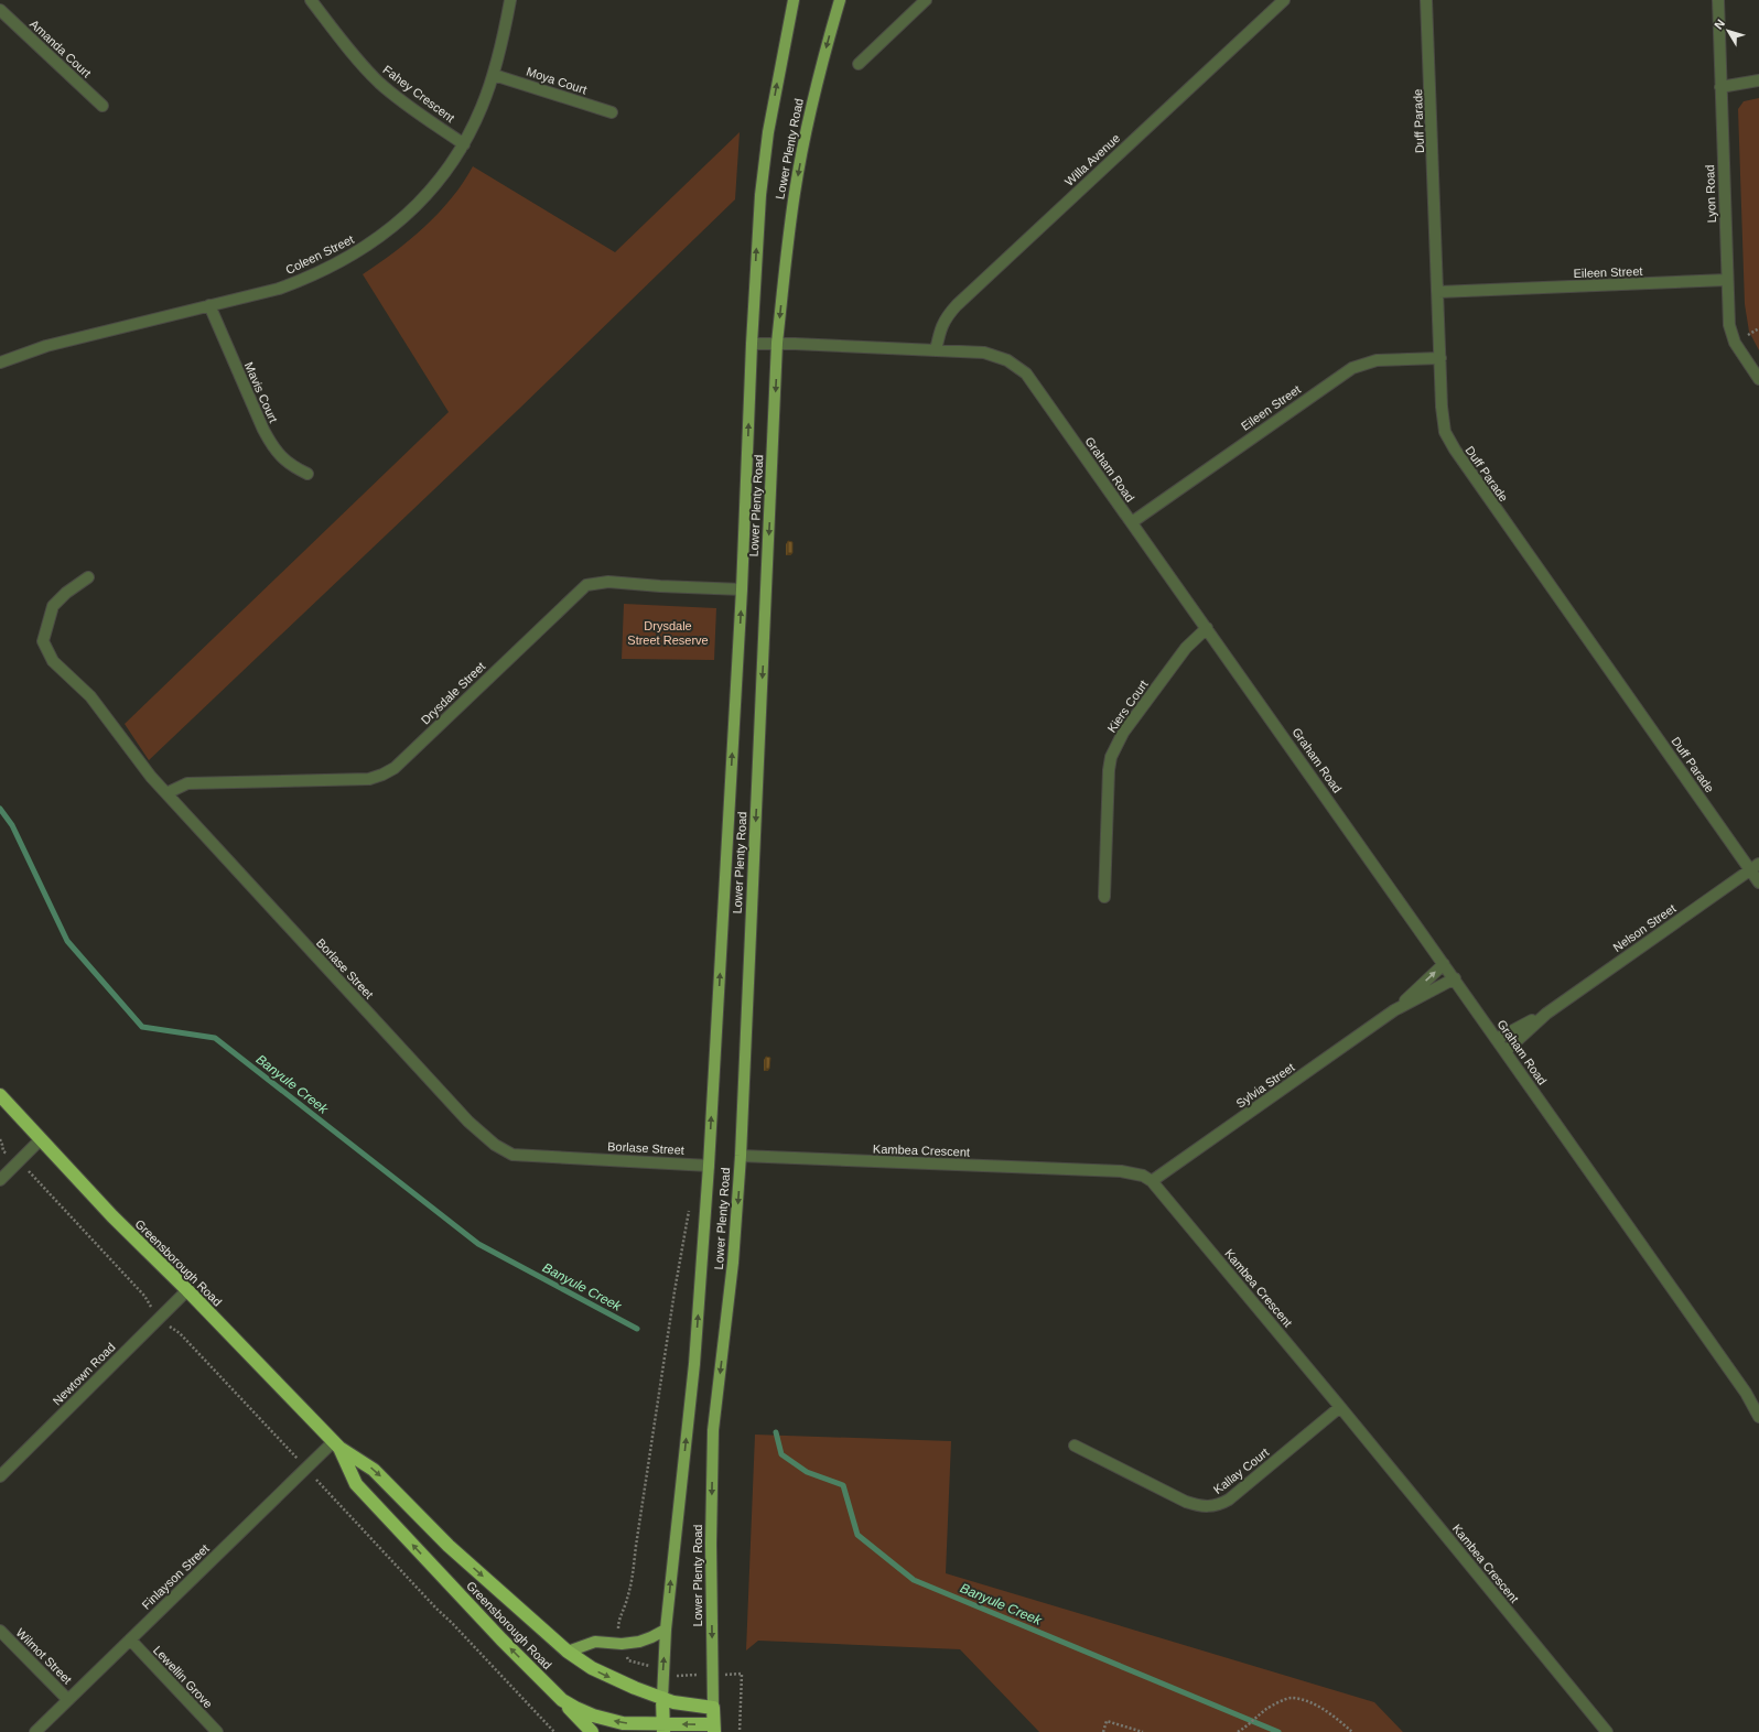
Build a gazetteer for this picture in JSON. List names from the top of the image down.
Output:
{
  "streets": {
    "highway": ["Lower Plenty Road", "Greensborough Road"],
    "street": [
      "Amanda Court",
      "Moya Court",
      "Fahey Crescent",
      "Duff Parade",
      "Willa Avenue",
      "Lyon Road",
      "Coleen Street",
      "Eileen Street",
      "Mavis Court",
      "Graham Road",
      "Drysdale Street",
      "Kiers Court",
      "Nelson Street",
      "Borlase Street",
      "Sylvia Street",
      "Kambea Crescent",
      "Newtown Road",
      "Kallay Court",
      "Finlayson Street",
      "Wilmot Street",
      "Lewellin Grove"
    ]
  },
  "crossings": [
    ["Moya Court", "Coleen Street"],
    ["Fahey Crescent", "Coleen Street"],
    ["Duff Parade", "Eileen Street"],
    ["Duff Parade", "Nelson Street"],
    ["Lower Plenty Road", "Graham Road"],
    ["Lower Plenty Road", "Drysdale Street"],
    ["Lower Plenty Road", "Borlase Street"],
    ["Lower Plenty Road", "Kambea Crescent"],
    ["Lower Plenty Road", "Greensborough Road"],
    ["Willa Avenue", "Graham Road"],
    ["Lyon Road", "Eileen Street"],
    ["Coleen Street", "Mavis Court"],
    ["Eileen Street", "Graham Road"],
    ["Graham Road", "Kiers Court"],
    ["Graham Road", "Nelson Street"],
    ["Graham Road", "Sylvia Street"],
    ["Drysdale Street", "Borlase Street"],
    ["Sylvia Street", "Kambea Crescent"],
    ["Kambea Crescent", "Kallay Court"],
    ["Greensborough Road", "Newtown Road"],
    ["Greensborough Road", "Finlayson Street"],
    ["Finlayson Street", "Wilmot Street"],
    ["Finlayson Street", "Lewellin Grove"]
  ],
  "water": ["Banyule Creek"],
  "parks": ["Drysdale Street Reserve"],
  "north": "top left"
}
